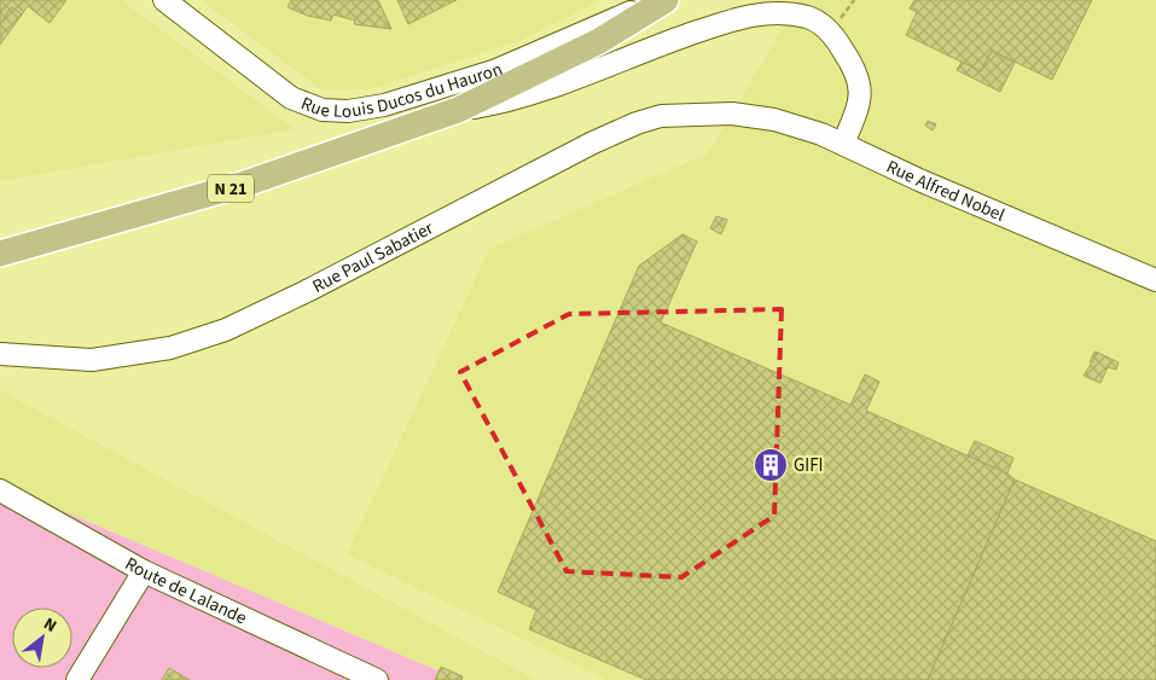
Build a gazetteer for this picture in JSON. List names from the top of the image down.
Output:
{
  "streets": {
    "main road": ["N 21"],
    "street": [
      "Rue Louis Ducos du Hauron",
      "Rue Alfred Nobel",
      "Rue Paul Sabatier",
      "Route de Lalande"
    ]
  },
  "crossings": [
    ["Rue Alfred Nobel", "Rue Paul Sabatier"]
  ],
  "places": {
    "building": ["GIFI"]
  },
  "north": "top right"
}
